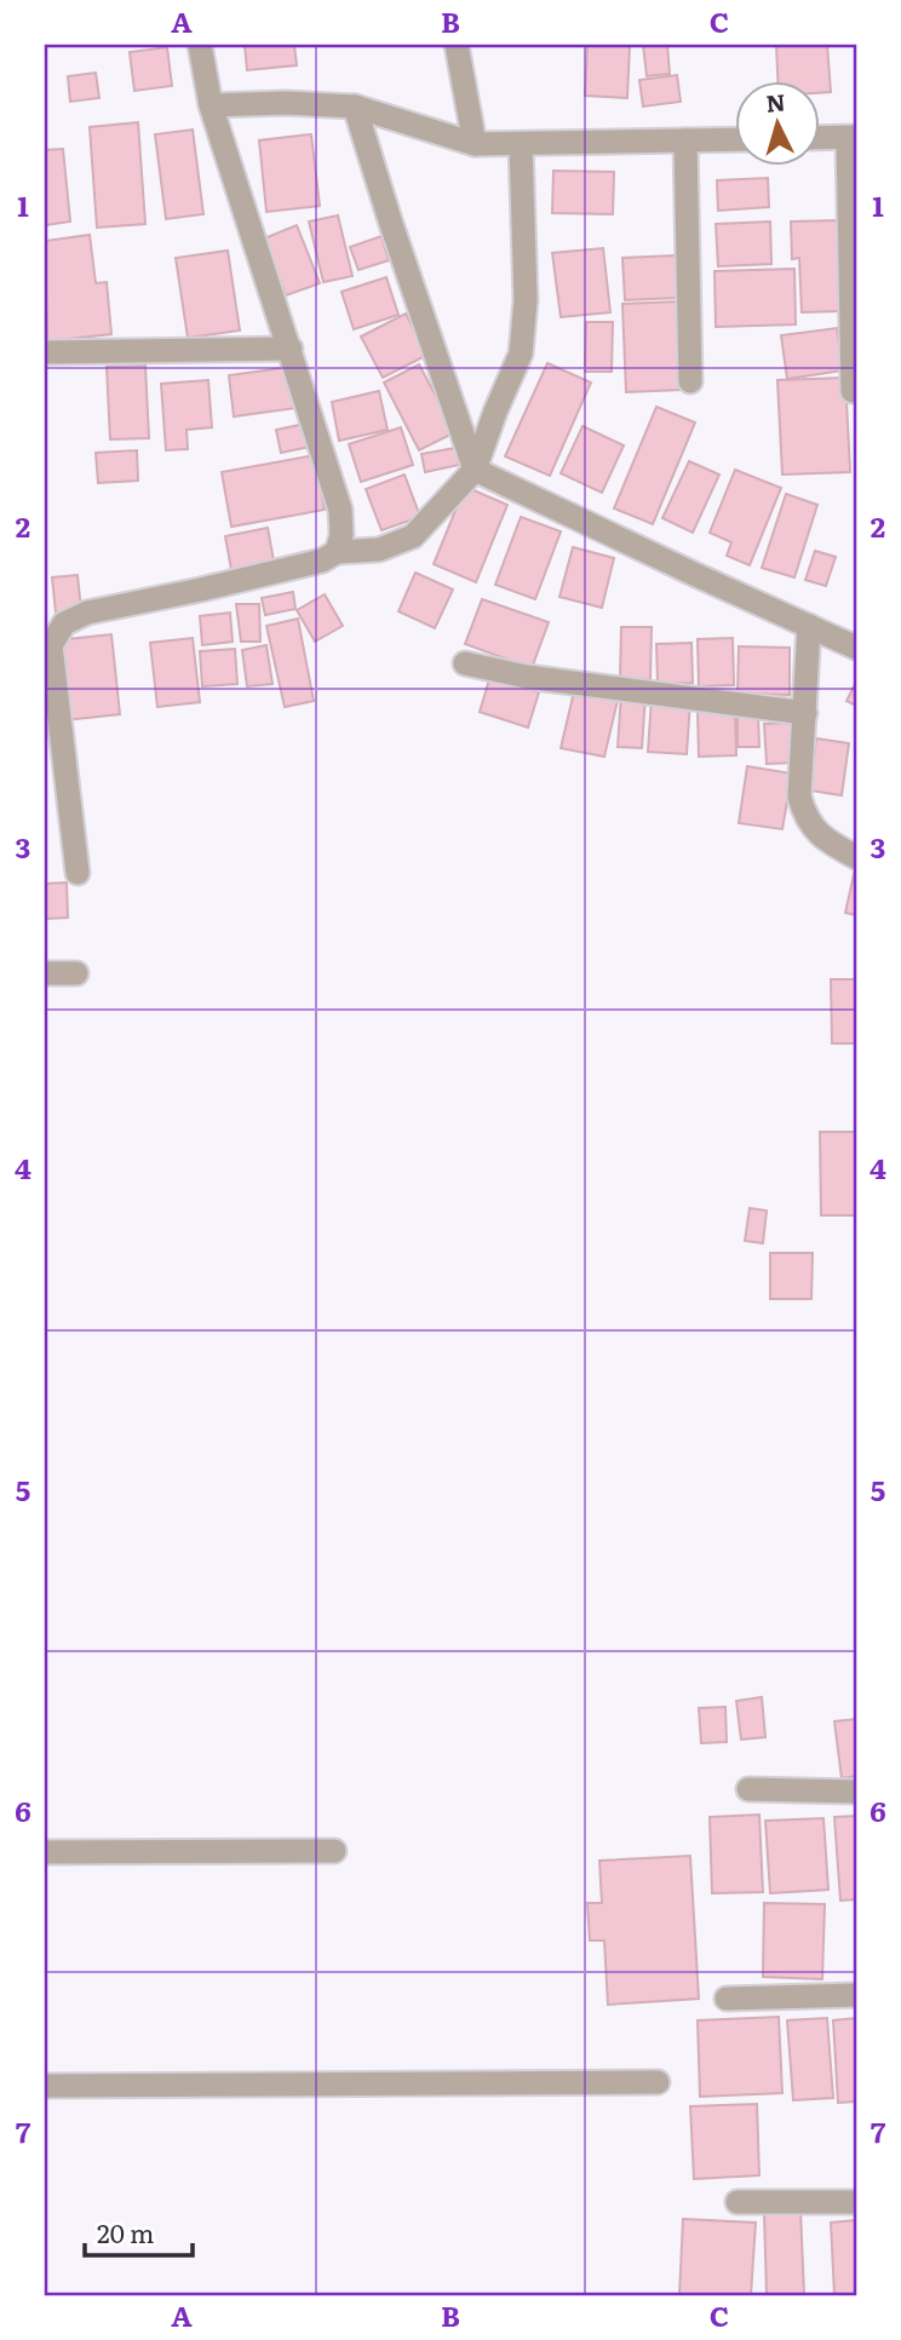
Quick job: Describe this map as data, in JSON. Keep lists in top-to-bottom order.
{
  "scale_bar": "20 m",
  "north": "top",
  "grid": {
    "columns": ["A", "B", "C"],
    "rows": [
      "1",
      "2",
      "3",
      "4",
      "5",
      "6",
      "7"
    ]
  }
}
